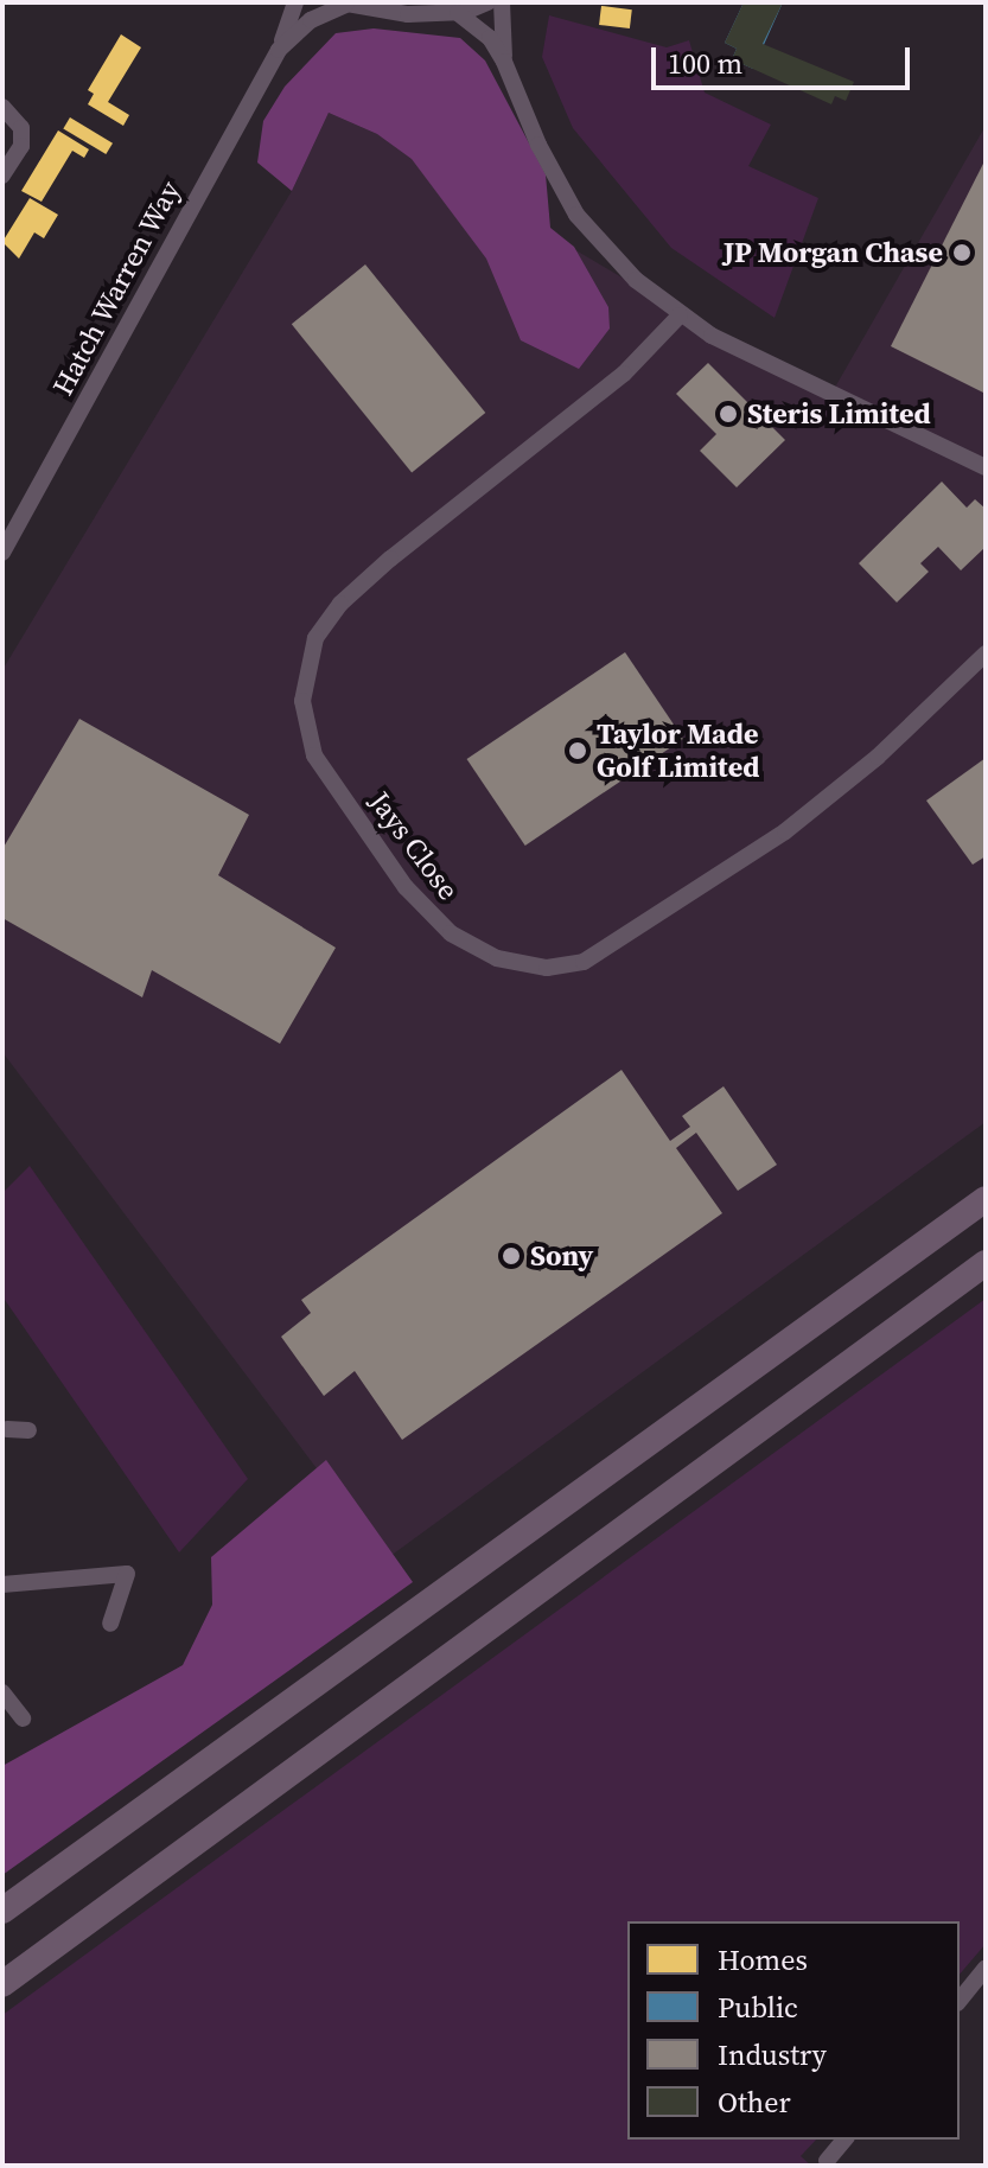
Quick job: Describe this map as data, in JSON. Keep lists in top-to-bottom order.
{
  "streets": {
    "street": ["Hatch Warren Way", "Jays Close"]
  },
  "places": [
    "JP Morgan Chase",
    "Steris Limited",
    "Taylor Made Golf Limited",
    "Sony"
  ],
  "legend": [
    "Homes",
    "Public",
    "Industry",
    "Other"
  ],
  "scale_bar": "100 m"
}
